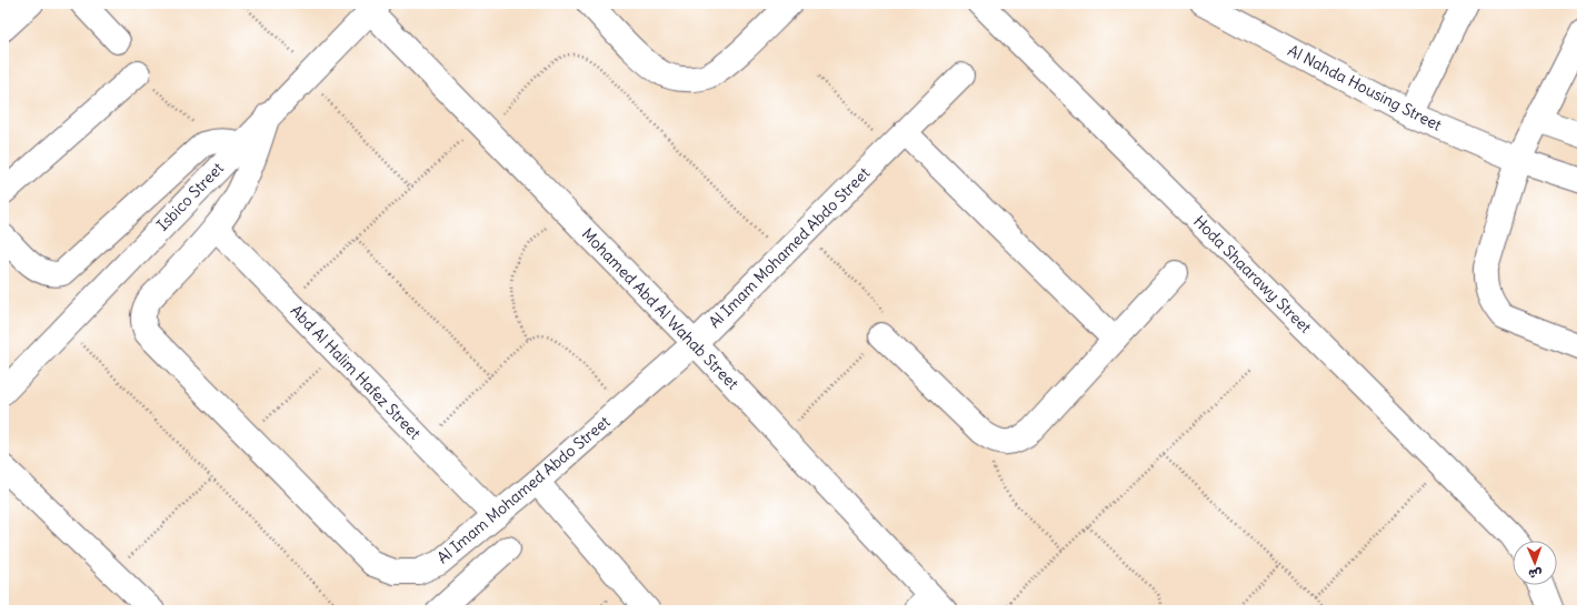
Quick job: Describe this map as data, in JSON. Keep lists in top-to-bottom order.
{
  "streets": {
    "street": [
      "Al Nahda Housing Street",
      "Isbico Street",
      "Al Imam Mohamed Abdo Street",
      "Hoda Shaarawy Street",
      "Mohamed Abd Al Wahab Street",
      "Abd Al Halim Hafez Street"
    ]
  },
  "crossings": [
    ["Isbico Street", "Al Imam Mohamed Abdo Street"],
    ["Isbico Street", "Mohamed Abd Al Wahab Street"],
    ["Al Imam Mohamed Abdo Street", "Mohamed Abd Al Wahab Street"],
    ["Al Imam Mohamed Abdo Street", "Abd Al Halim Hafez Street"]
  ],
  "north": "bottom"
}
